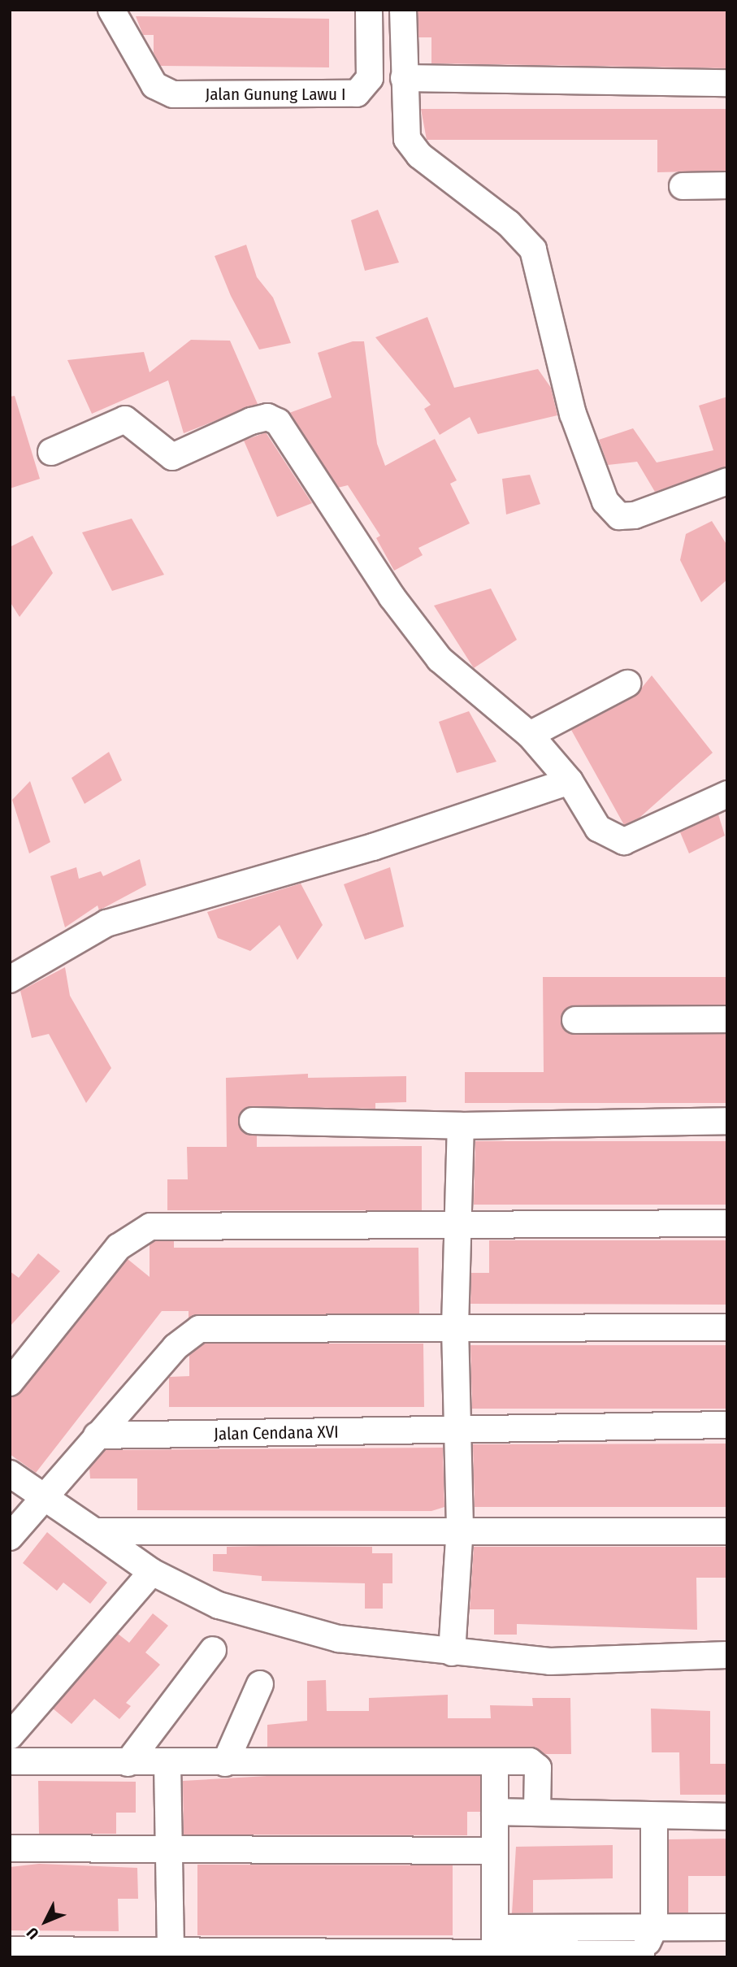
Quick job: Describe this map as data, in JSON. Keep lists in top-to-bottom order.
{
  "streets": {
    "street": ["Jalan Gunung Lawu I", "Jalan Cendana XVI"]
  },
  "north": "bottom left"
}
